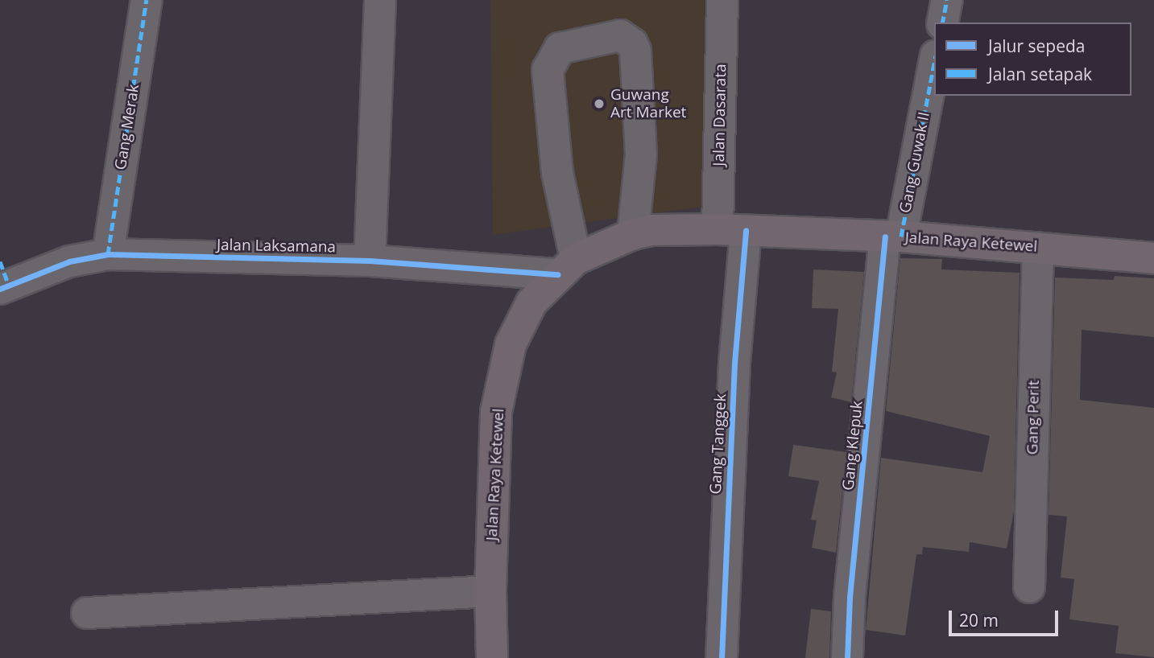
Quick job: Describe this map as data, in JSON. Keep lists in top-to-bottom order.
{
  "streets": {
    "main road": ["Jalan Raya Ketewel"],
    "street": [
      "Jalan Dasarata",
      "Gang Merak",
      "Gang Guwak II",
      "Jalan Laksamana",
      "Gang Perit",
      "Gang Tanggek",
      "Gang Klepuk"
    ]
  },
  "crossings": [
    ["Jalan Dasarata", "Jalan Raya Ketewel"],
    ["Jalan Dasarata", "Gang Tanggek"],
    ["Gang Merak", "Jalan Laksamana"],
    ["Gang Guwak II", "Jalan Raya Ketewel"],
    ["Gang Guwak II", "Gang Klepuk"],
    ["Jalan Raya Ketewel", "Jalan Laksamana"],
    ["Jalan Raya Ketewel", "Gang Perit"],
    ["Jalan Raya Ketewel", "Gang Tanggek"],
    ["Jalan Raya Ketewel", "Gang Klepuk"]
  ],
  "places": ["Guwang Art Market"],
  "legend": ["Jalur sepeda", "Jalan setapak"],
  "scale_bar": "20 m"
}
